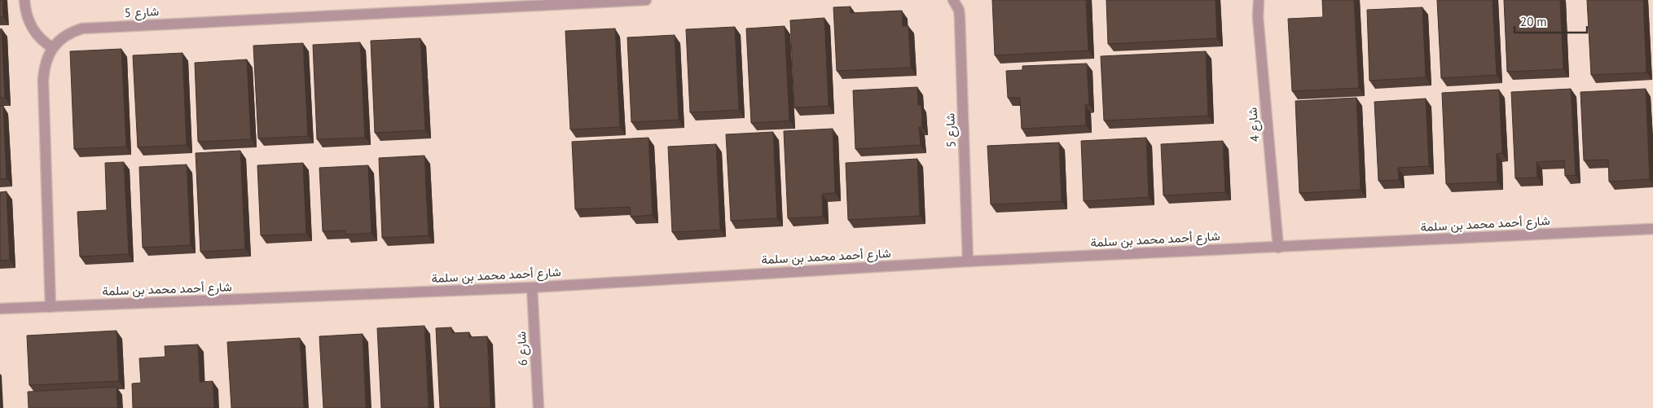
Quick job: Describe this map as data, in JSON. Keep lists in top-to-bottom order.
{
  "streets": {
    "street": [
      "شارع 5",
      "شارع 4",
      "شارع أحمد محمد بن سلمة",
      "شارع 6"
    ]
  },
  "crossings": [
    ["شارع 5", "شارع أحمد محمد بن سلمة"],
    ["شارع 4", "شارع أحمد محمد بن سلمة"],
    ["شارع أحمد محمد بن سلمة", "شارع 6"]
  ],
  "scale_bar": "20 m"
}
